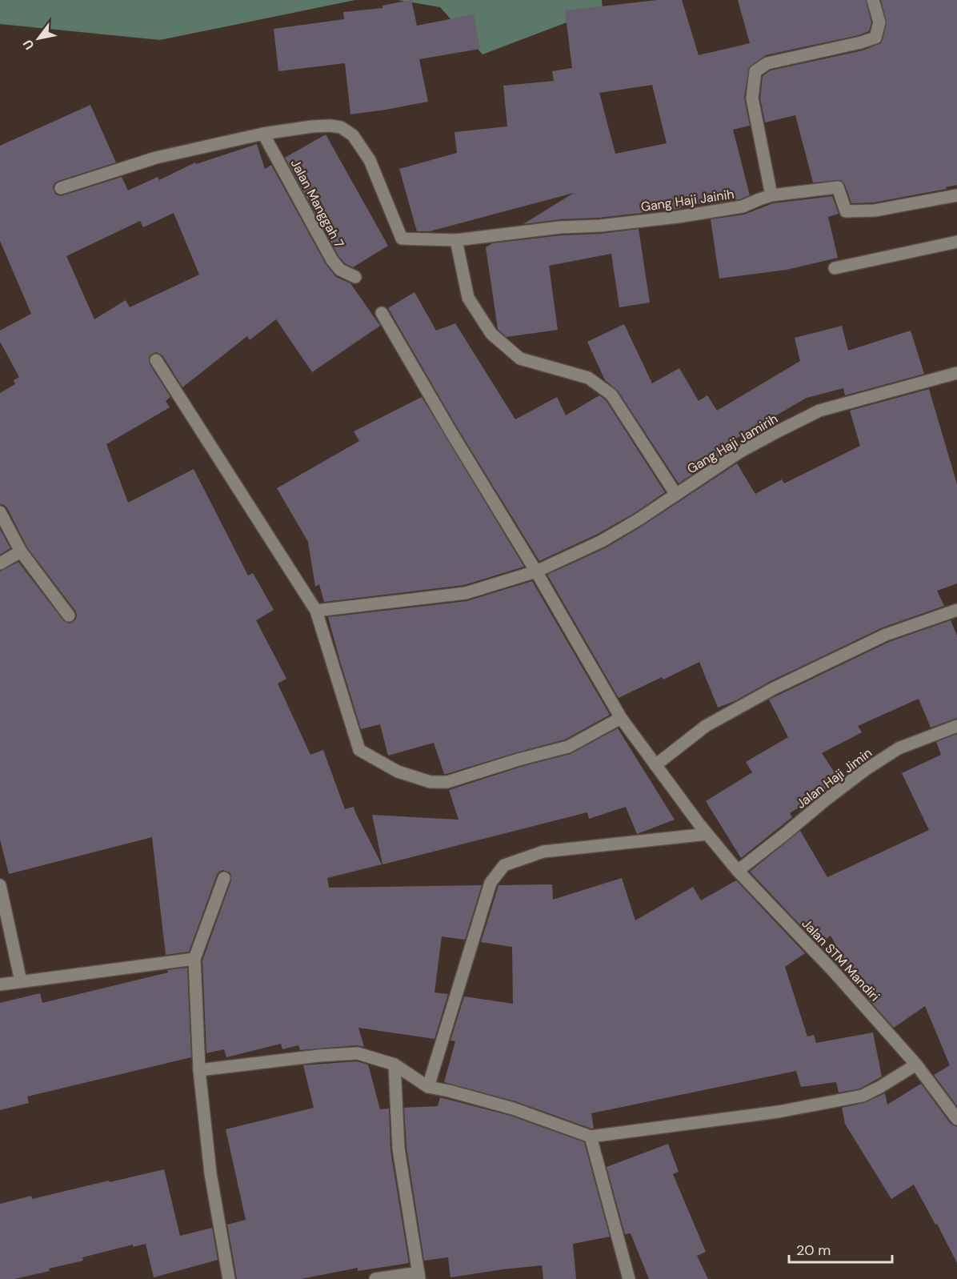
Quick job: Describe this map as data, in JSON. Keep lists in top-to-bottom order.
{
  "streets": {
    "street": [
      "Gang Haji Jainih",
      "Jalan Manggah 7",
      "Gang Haji Jamirih",
      "Jalan Haji Jimin",
      "Jalan STM Mandiri"
    ]
  },
  "crossings": [
    ["Gang Haji Jainih", "Jalan Manggah 7"],
    ["Gang Haji Jamirih", "Jalan STM Mandiri"],
    ["Jalan Haji Jimin", "Jalan STM Mandiri"]
  ],
  "scale_bar": "20 m",
  "north": "bottom left"
}
